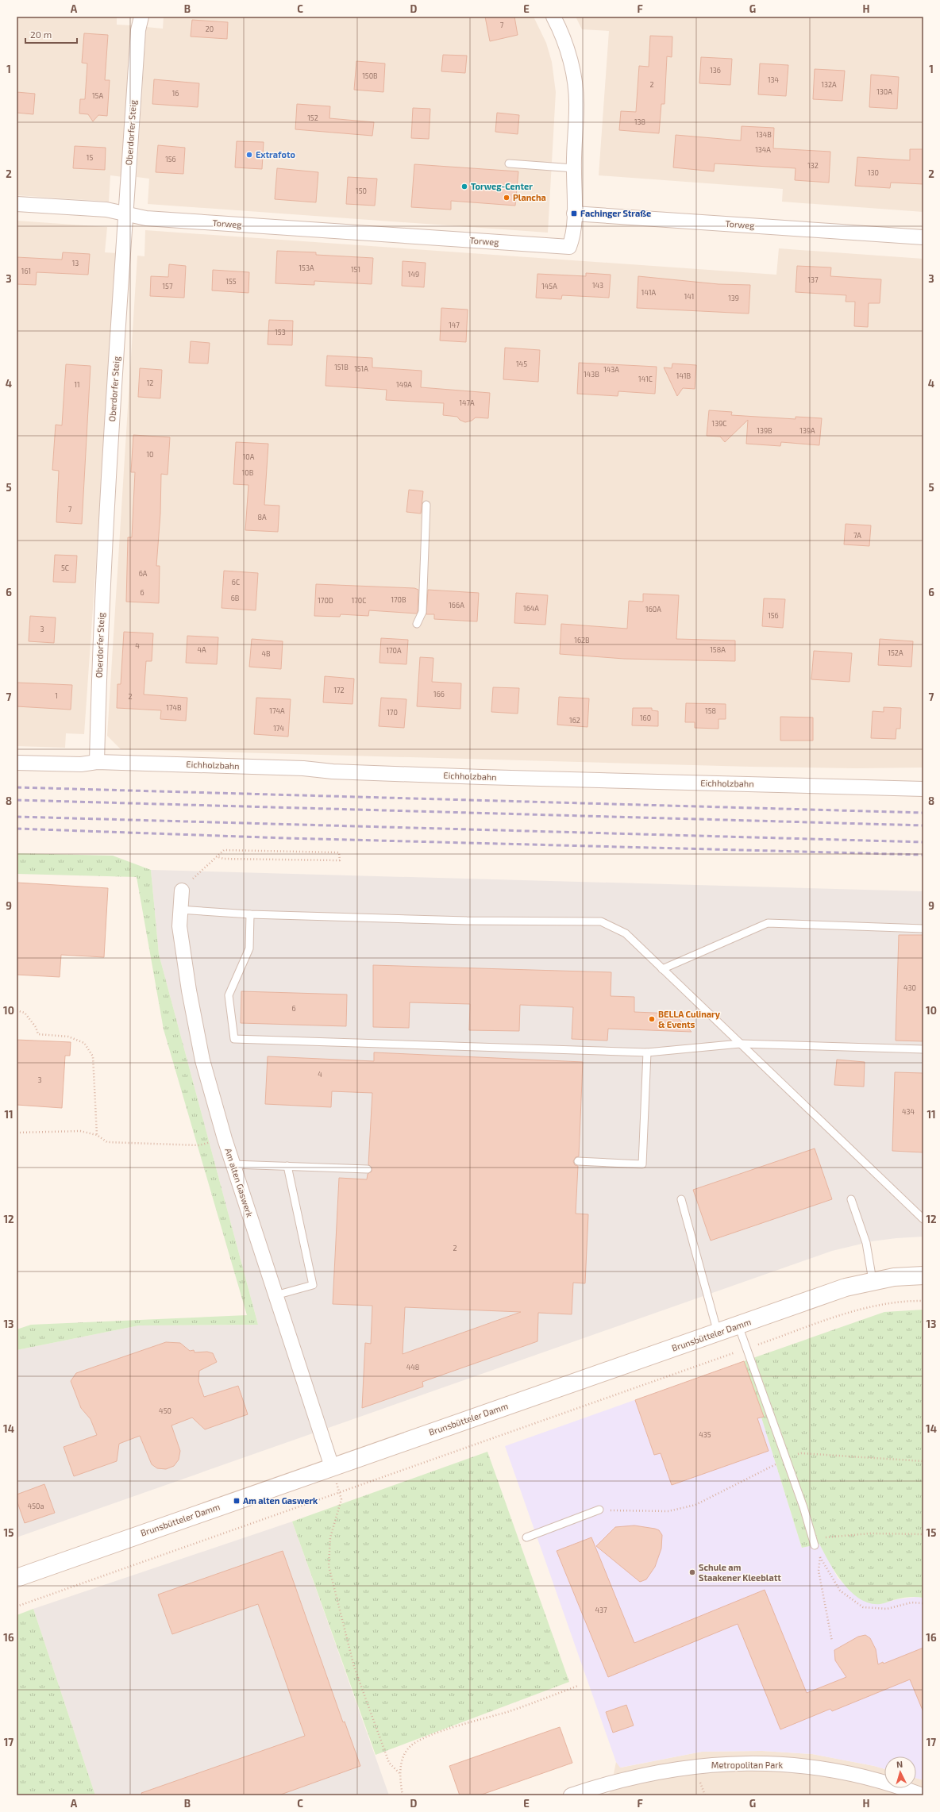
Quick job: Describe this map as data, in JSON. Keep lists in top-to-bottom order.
{
  "streets": {
    "main road": ["Brunsbütteler Damm"],
    "street": [
      "Oberdorfer Steig",
      "Torweg",
      "Eichholzbahn",
      "Am alten Gaswerk",
      "Metropolitan Park"
    ]
  },
  "crossings": [
    ["Oberdorfer Steig", "Torweg"],
    ["Oberdorfer Steig", "Eichholzbahn"],
    ["Am alten Gaswerk", "Brunsbütteler Damm"]
  ],
  "places": {
    "other": [
      "Extrafoto",
      "Torweg-Center",
      "Plancha",
      "BELLA Culinary & Events",
      "Schule am Staakener Kleeblatt"
    ],
    "transit": ["Fachinger Straße", "Am alten Gaswerk"]
  },
  "house_numbers": [
    "7",
    "20",
    "136",
    "150B",
    "134",
    "2",
    "132A",
    "130A",
    "16",
    "15A",
    "152",
    "138",
    "134B",
    "134A",
    "15",
    "156",
    "132",
    "130",
    "150",
    "13",
    "153A",
    "151",
    "161",
    "149",
    "137",
    "155",
    "143",
    "157",
    "145A",
    "141A",
    "141",
    "139",
    "147",
    "153",
    "145",
    "151B",
    "151A",
    "143A",
    "143B",
    "141B",
    "141C",
    "12",
    "11",
    "149A",
    "147A",
    "139C",
    "139B",
    "139A",
    "10",
    "10A",
    "10B",
    "7",
    "8A",
    "7A",
    "5C",
    "6A",
    "6C",
    "6",
    "6B",
    "170B",
    "170D",
    "170C",
    "166A",
    "164A",
    "160A",
    "156",
    "3",
    "162B",
    "4",
    "4A",
    "158A",
    "170A",
    "152A",
    "4B",
    "172",
    "166",
    "1",
    "2",
    "174B",
    "174A",
    "158",
    "170",
    "160",
    "162",
    "174",
    "430",
    "6",
    "4",
    "3",
    "434",
    "2",
    "448",
    "450",
    "435",
    "450a",
    "437"
  ],
  "scale_bar": "20 m",
  "north": "top",
  "grid": {
    "columns": [
      "A",
      "B",
      "C",
      "D",
      "E",
      "F",
      "G",
      "H"
    ],
    "rows": [
      "1",
      "2",
      "3",
      "4",
      "5",
      "6",
      "7",
      "8",
      "9",
      "10",
      "11",
      "12",
      "13",
      "14",
      "15",
      "16",
      "17"
    ]
  }
}
